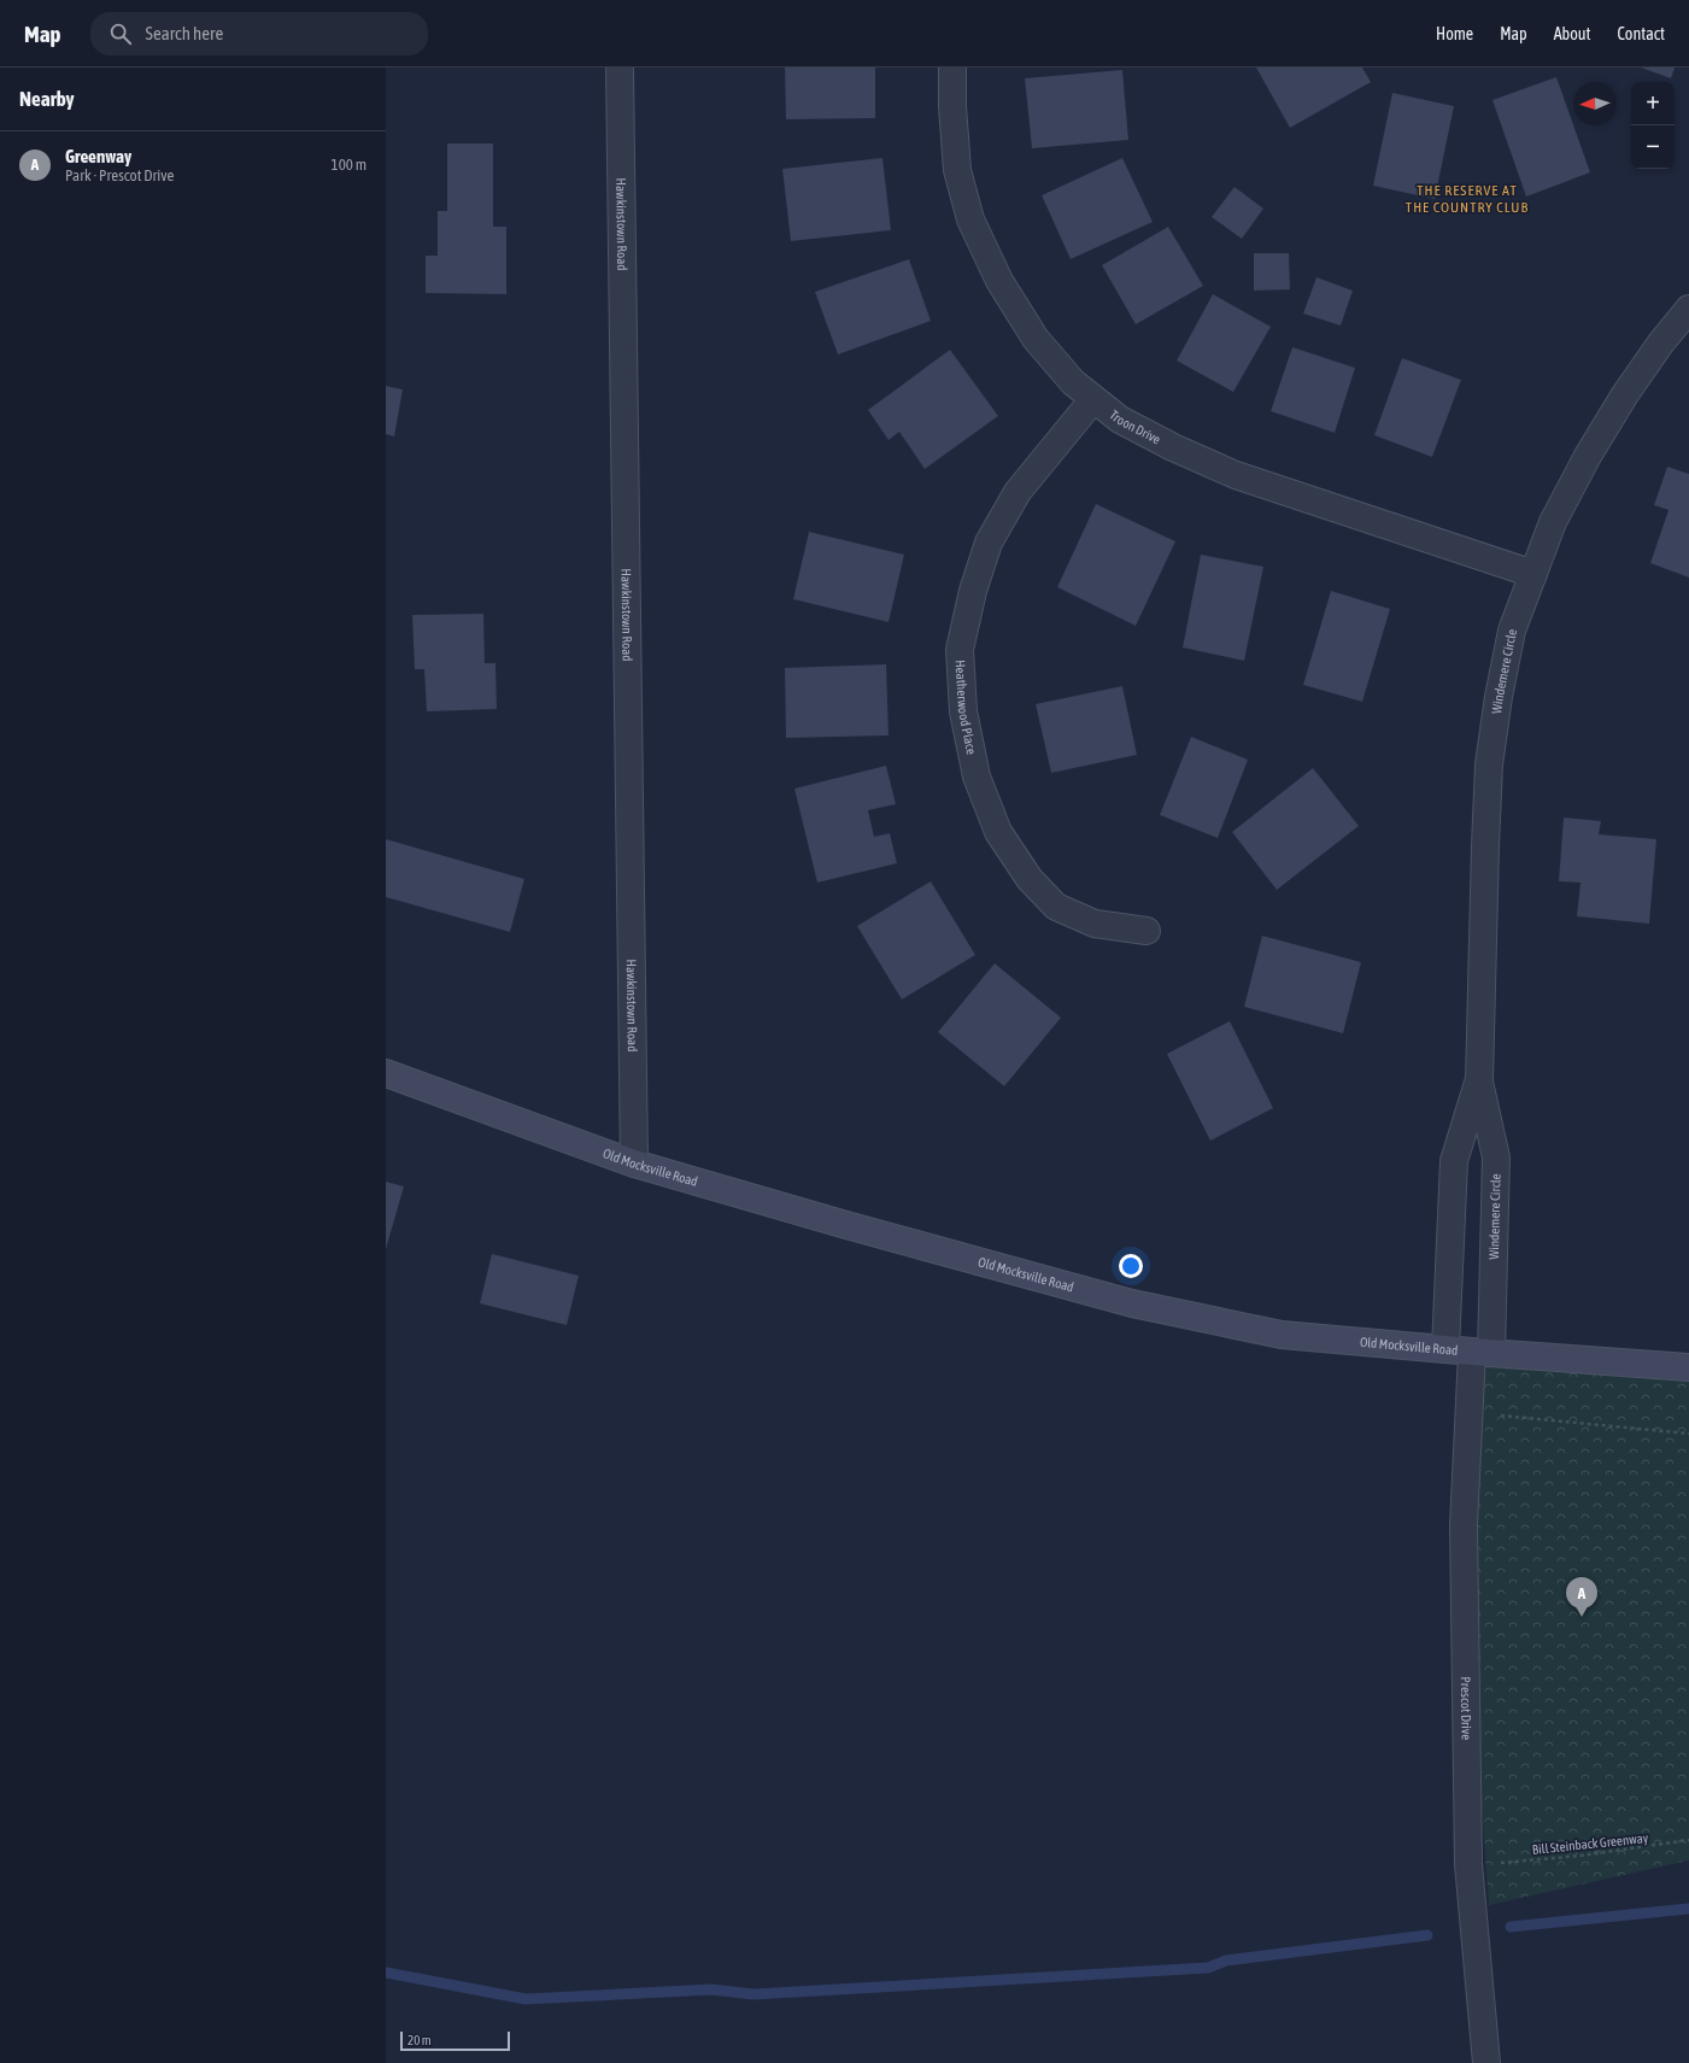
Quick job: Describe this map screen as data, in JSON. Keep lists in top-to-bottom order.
{
  "streets": {
    "street": [
      "Hawkinstown Road",
      "Troon Drive",
      "Windemere Circle",
      "Heatherwood Place",
      "Old Mocksville Road",
      "Prescot Drive"
    ],
    "path": ["Bill Steinback Greenway"]
  },
  "crossings": [
    ["Hawkinstown Road", "Old Mocksville Road"],
    ["Troon Drive", "Windemere Circle"],
    ["Troon Drive", "Heatherwood Place"],
    ["Windemere Circle", "Old Mocksville Road"],
    ["Windemere Circle", "Prescot Drive"],
    ["Old Mocksville Road", "Prescot Drive"]
  ],
  "districts": ["THE RESERVE AT THE COUNTRY CLUB"],
  "scale_bar": "20 m",
  "north": "left",
  "page": {
    "header": "Map",
    "search": "Search here",
    "nav": [
      "Home",
      "Map",
      "About",
      "Contact"
    ],
    "heading": "Nearby",
    "map_buttons": ["+", "−"],
    "list": [
      {
        "mark": "A",
        "name": "Greenway",
        "note": "Park · Prescot Drive",
        "value": "100 m"
      }
    ],
    "pins": "A",
    "scale": "20 m"
  }
}
